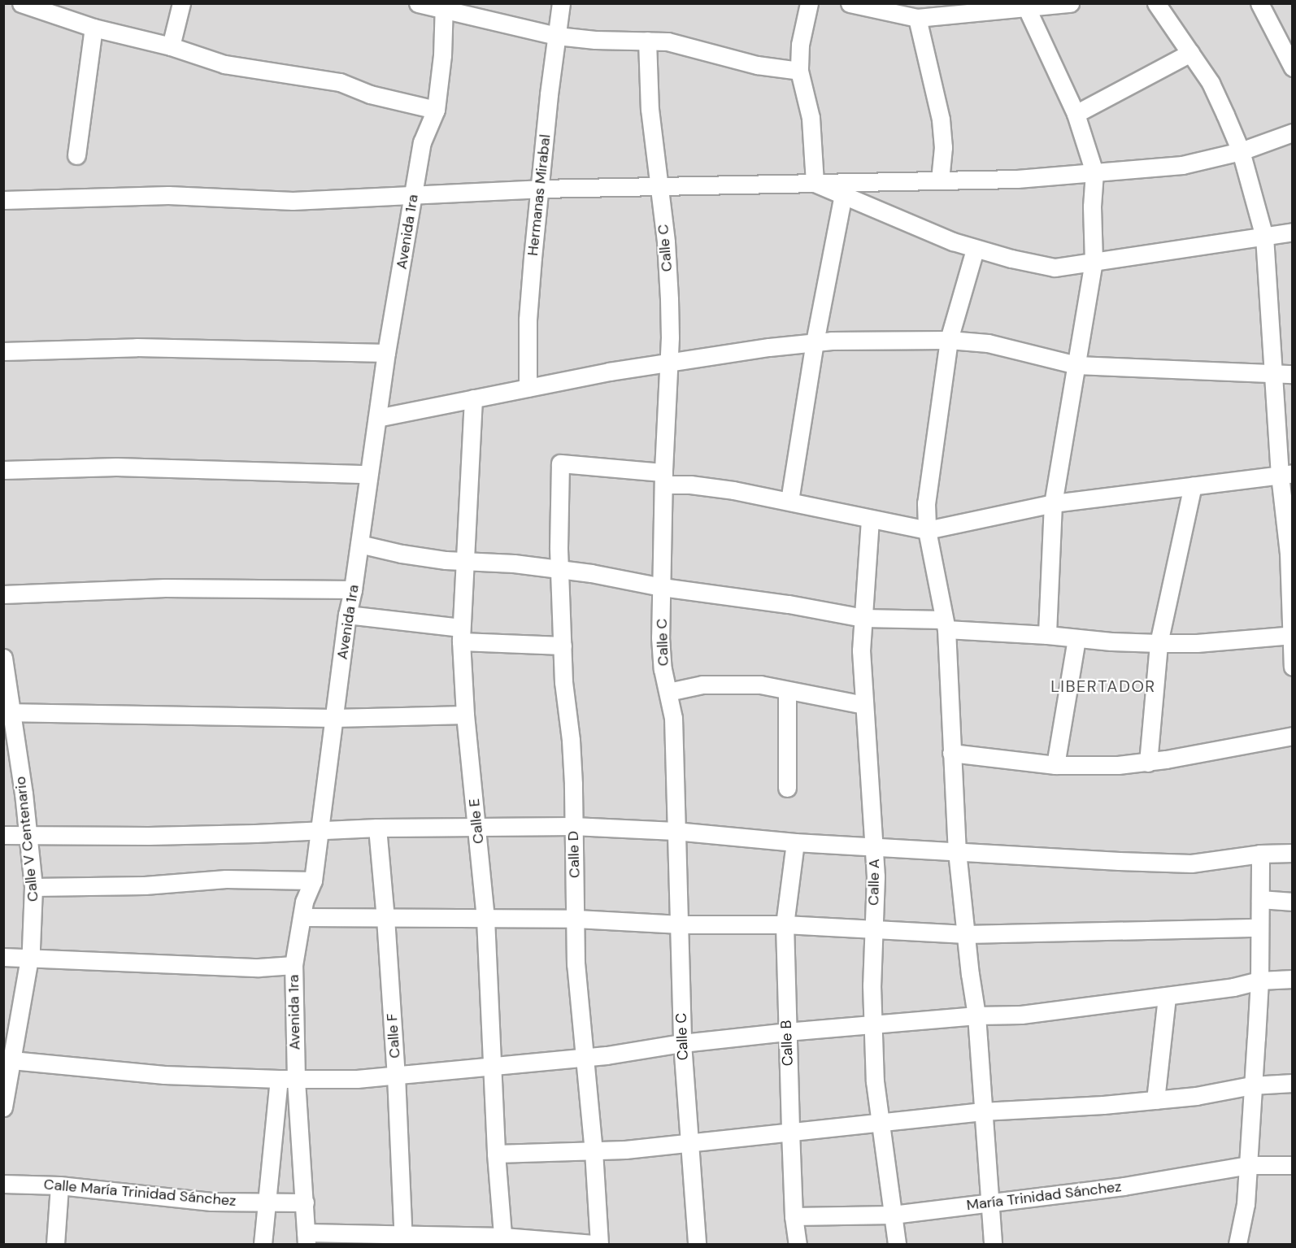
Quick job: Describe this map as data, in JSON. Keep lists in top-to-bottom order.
{
  "streets": {
    "street": [
      "Hermanas Mirabal",
      "Avenida 1ra",
      "Calle C",
      "Calle E",
      "Calle V Centenario",
      "Calle D",
      "Calle A",
      "Calle F",
      "Calle B",
      "Calle María Trinidad Sánchez",
      "María Trinidad Sánchez"
    ]
  },
  "crossings": [
    ["Avenida 1ra", "Calle María Trinidad Sánchez"],
    ["Calle C", "Calle D"],
    ["Calle A", "María Trinidad Sánchez"],
    ["Calle B", "María Trinidad Sánchez"]
  ],
  "districts": ["LIBERTADOR"]
}
